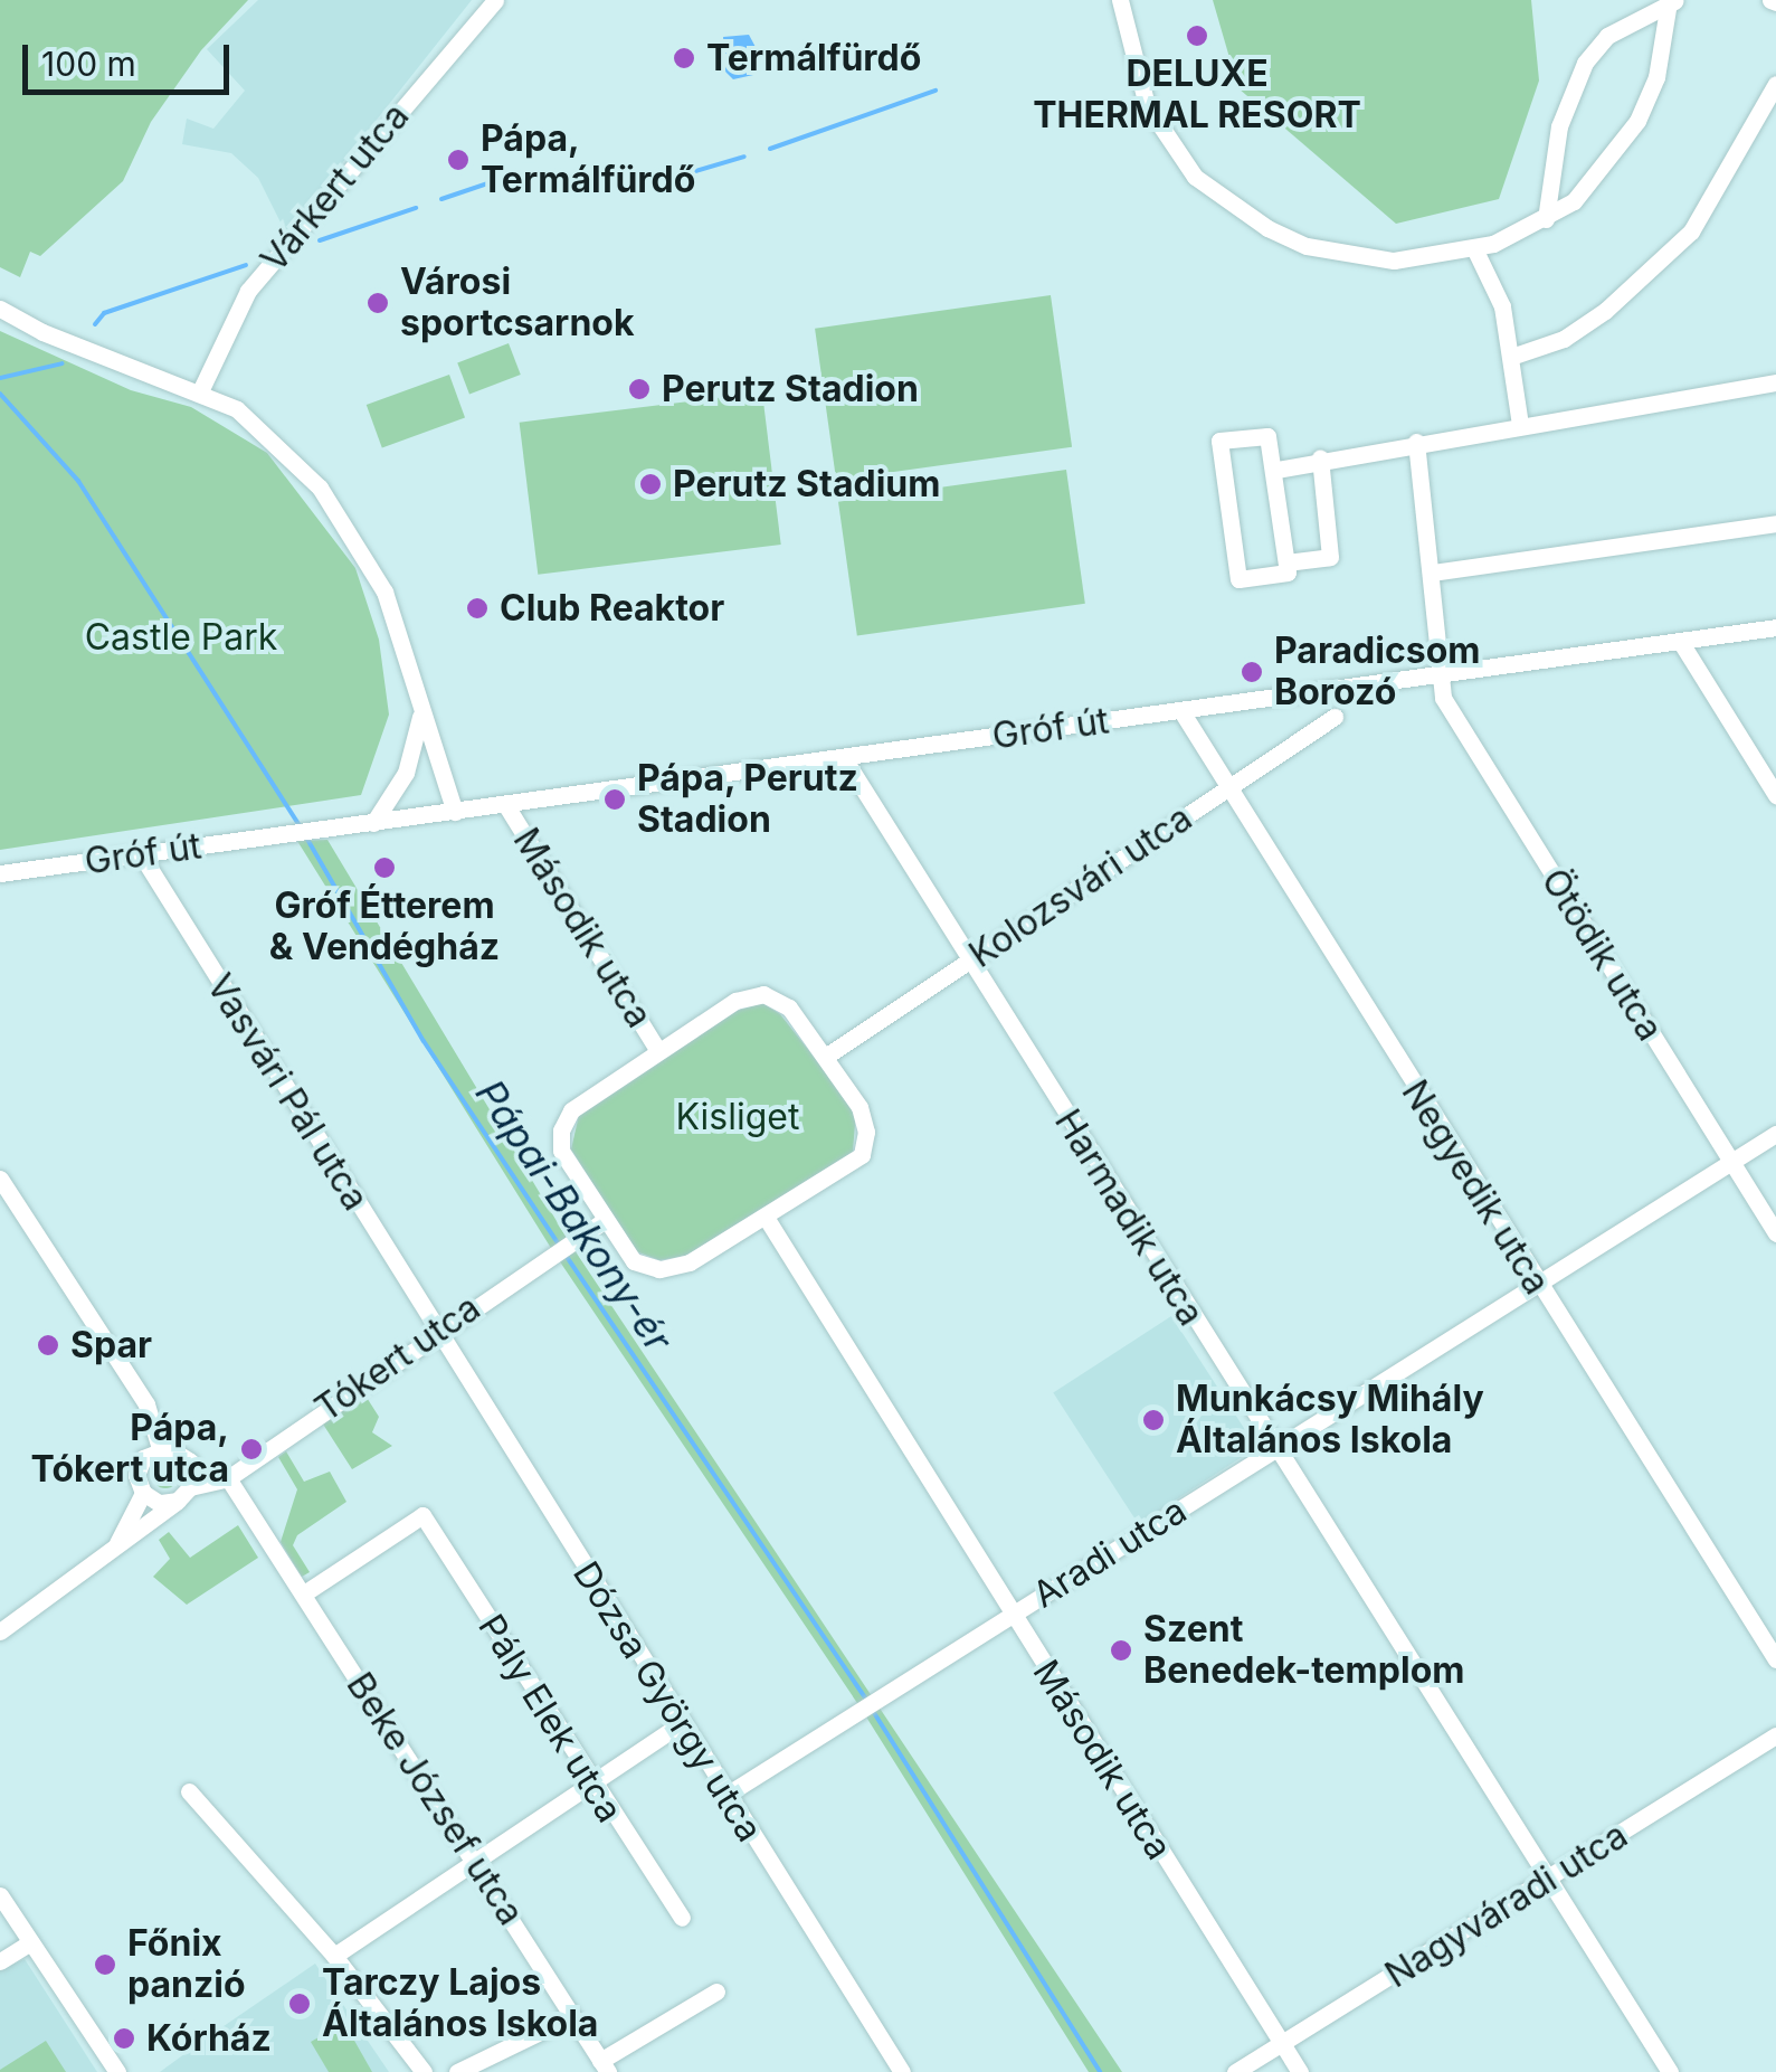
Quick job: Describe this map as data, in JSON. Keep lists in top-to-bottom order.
{
  "streets": {
    "street": [
      "Várkert utca",
      "Gróf út",
      "Kolozsvári utca",
      "Második utca",
      "Ötödik utca",
      "Vasvári Pál utca",
      "Negyedik utca",
      "Harmadik utca",
      "Tókert utca",
      "Aradi utca",
      "Dózsa György utca",
      "Pály Elek utca",
      "Beke József utca",
      "Nagyváradi utca"
    ]
  },
  "crossings": [
    ["Gróf út", "Második utca"],
    ["Gróf út", "Ötödik utca"],
    ["Gróf út", "Vasvári Pál utca"],
    ["Gróf út", "Negyedik utca"],
    ["Gróf út", "Harmadik utca"],
    ["Kolozsvári utca", "Második utca"],
    ["Kolozsvári utca", "Negyedik utca"],
    ["Kolozsvári utca", "Harmadik utca"],
    ["Kolozsvári utca", "Tókert utca"],
    ["Második utca", "Tókert utca"],
    ["Második utca", "Aradi utca"],
    ["Második utca", "Nagyváradi utca"],
    ["Ötödik utca", "Aradi utca"],
    ["Vasvári Pál utca", "Tókert utca"],
    ["Vasvári Pál utca", "Dózsa György utca"],
    ["Negyedik utca", "Aradi utca"],
    ["Harmadik utca", "Aradi utca"],
    ["Harmadik utca", "Nagyváradi utca"],
    ["Tókert utca", "Dózsa György utca"],
    ["Tókert utca", "Beke József utca"],
    ["Aradi utca", "Dózsa György utca"],
    ["Pály Elek utca", "Beke József utca"]
  ],
  "water": ["Pápai-Bakony-ér"],
  "parks": ["Castle Park", "Kisliget"],
  "places": [
    "DELUXE THERMAL RESORT",
    "Termálfürdő",
    "Pápa, Termálfürdő",
    "Városi sportcsarnok",
    "Perutz Stadion",
    "Perutz Stadium",
    "Club Reaktor",
    "Paradicsom Borozó",
    "Pápa, Perutz Stadion",
    "Gróf Étterem & Vendégház",
    "Spar",
    "Munkácsy Mihály Általános Iskola",
    "Pápa, Tókert utca",
    "Szent Benedek-templom",
    "Főnix panzió",
    "Tarczy Lajos Általános Iskola",
    "Kórház"
  ],
  "scale_bar": "100 m"
}
